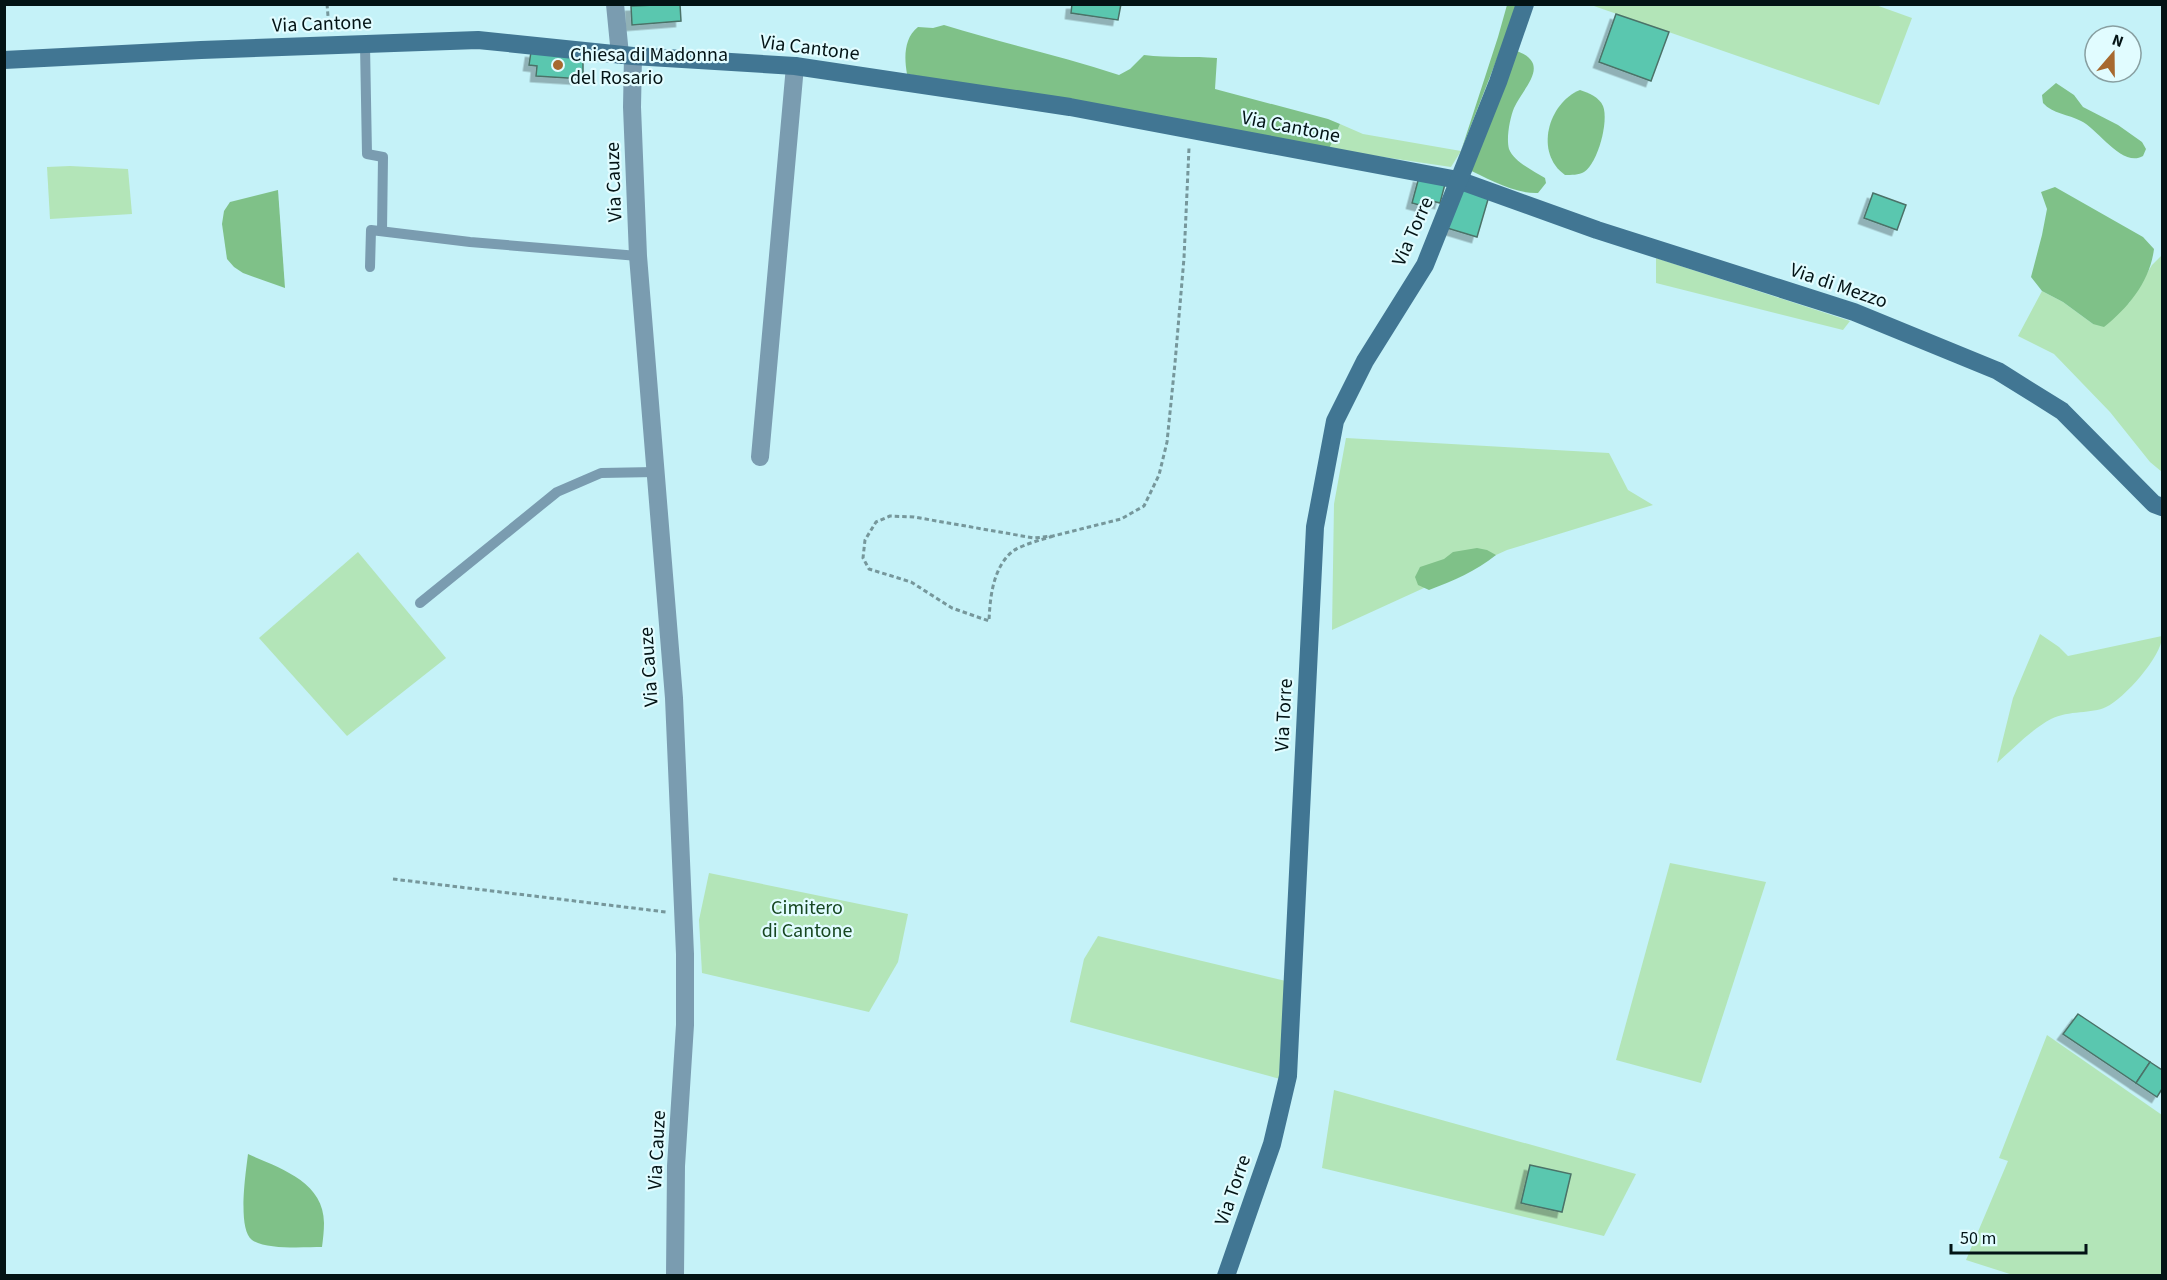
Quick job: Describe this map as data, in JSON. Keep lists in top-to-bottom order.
{
  "streets": {
    "main road": ["Via Cantone", "Via Torre", "Via di Mezzo"],
    "street": ["Via Cauze"]
  },
  "crossings": [
    ["Via Cantone", "Via Cauze"],
    ["Via Cantone", "Via Torre"],
    ["Via Cantone", "Via di Mezzo"],
    ["Via Torre", "Via di Mezzo"]
  ],
  "parks": ["Cimitero di Cantone"],
  "places": ["Chiesa di Madonna del Rosario"],
  "scale_bar": "50 m",
  "north": "top"
}
